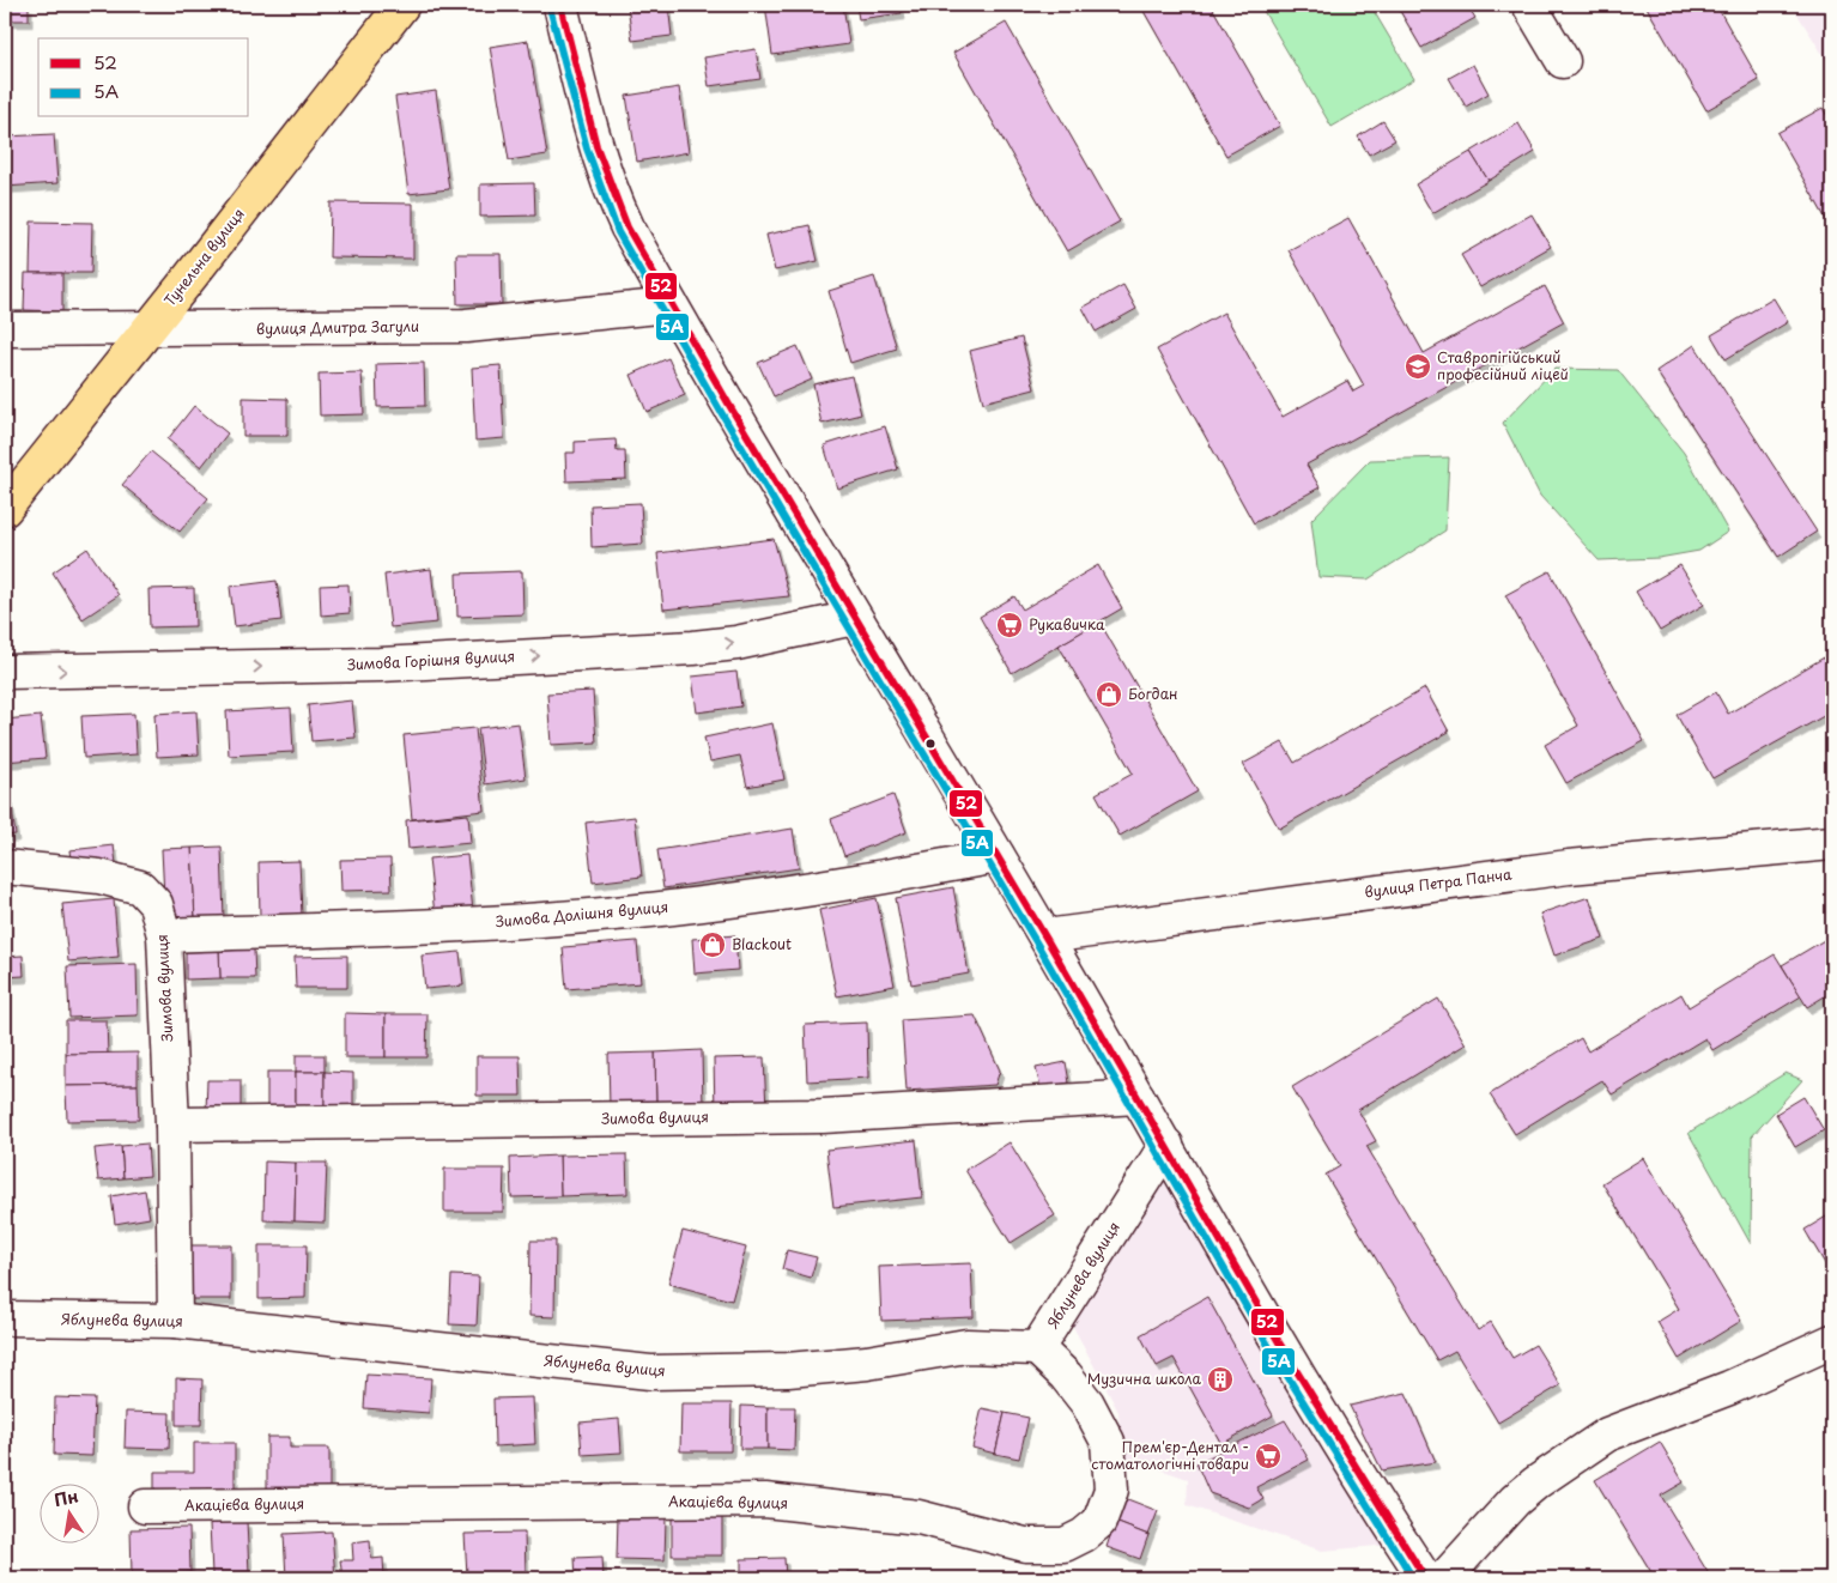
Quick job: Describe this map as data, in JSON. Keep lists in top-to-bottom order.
{
  "streets": {
    "main road": ["Тунельна вулиця"],
    "street": [
      "вулиця Дмитра Загули",
      "Зимова Горішня вулиця",
      "вулиця Петра Панча",
      "Зимова Долішня вулиця",
      "Зимова вулиця",
      "Яблунева вулиця",
      "Акацієва вулиця"
    ]
  },
  "crossings": [
    ["Тунельна вулиця", "вулиця Дмитра Загули"],
    ["Зимова Долішня вулиця", "Зимова вулиця"],
    ["Зимова вулиця", "Яблунева вулиця"],
    ["Яблунева вулиця", "Акацієва вулиця"]
  ],
  "one_way": ["Зимова Горішня вулиця"],
  "places": {
    "school or university": ["Ставропігійський професійний ліцей"],
    "supermarket": ["Рукавичка", "Прем'єр-Дентал - стоматологічні товари"],
    "shop": ["Богдан", "Blackout"],
    "building": ["Музична школа"]
  },
  "lines": ["transit line 52", "transit line 5А"],
  "legend": ["52", "5А"],
  "north": "top"
}
